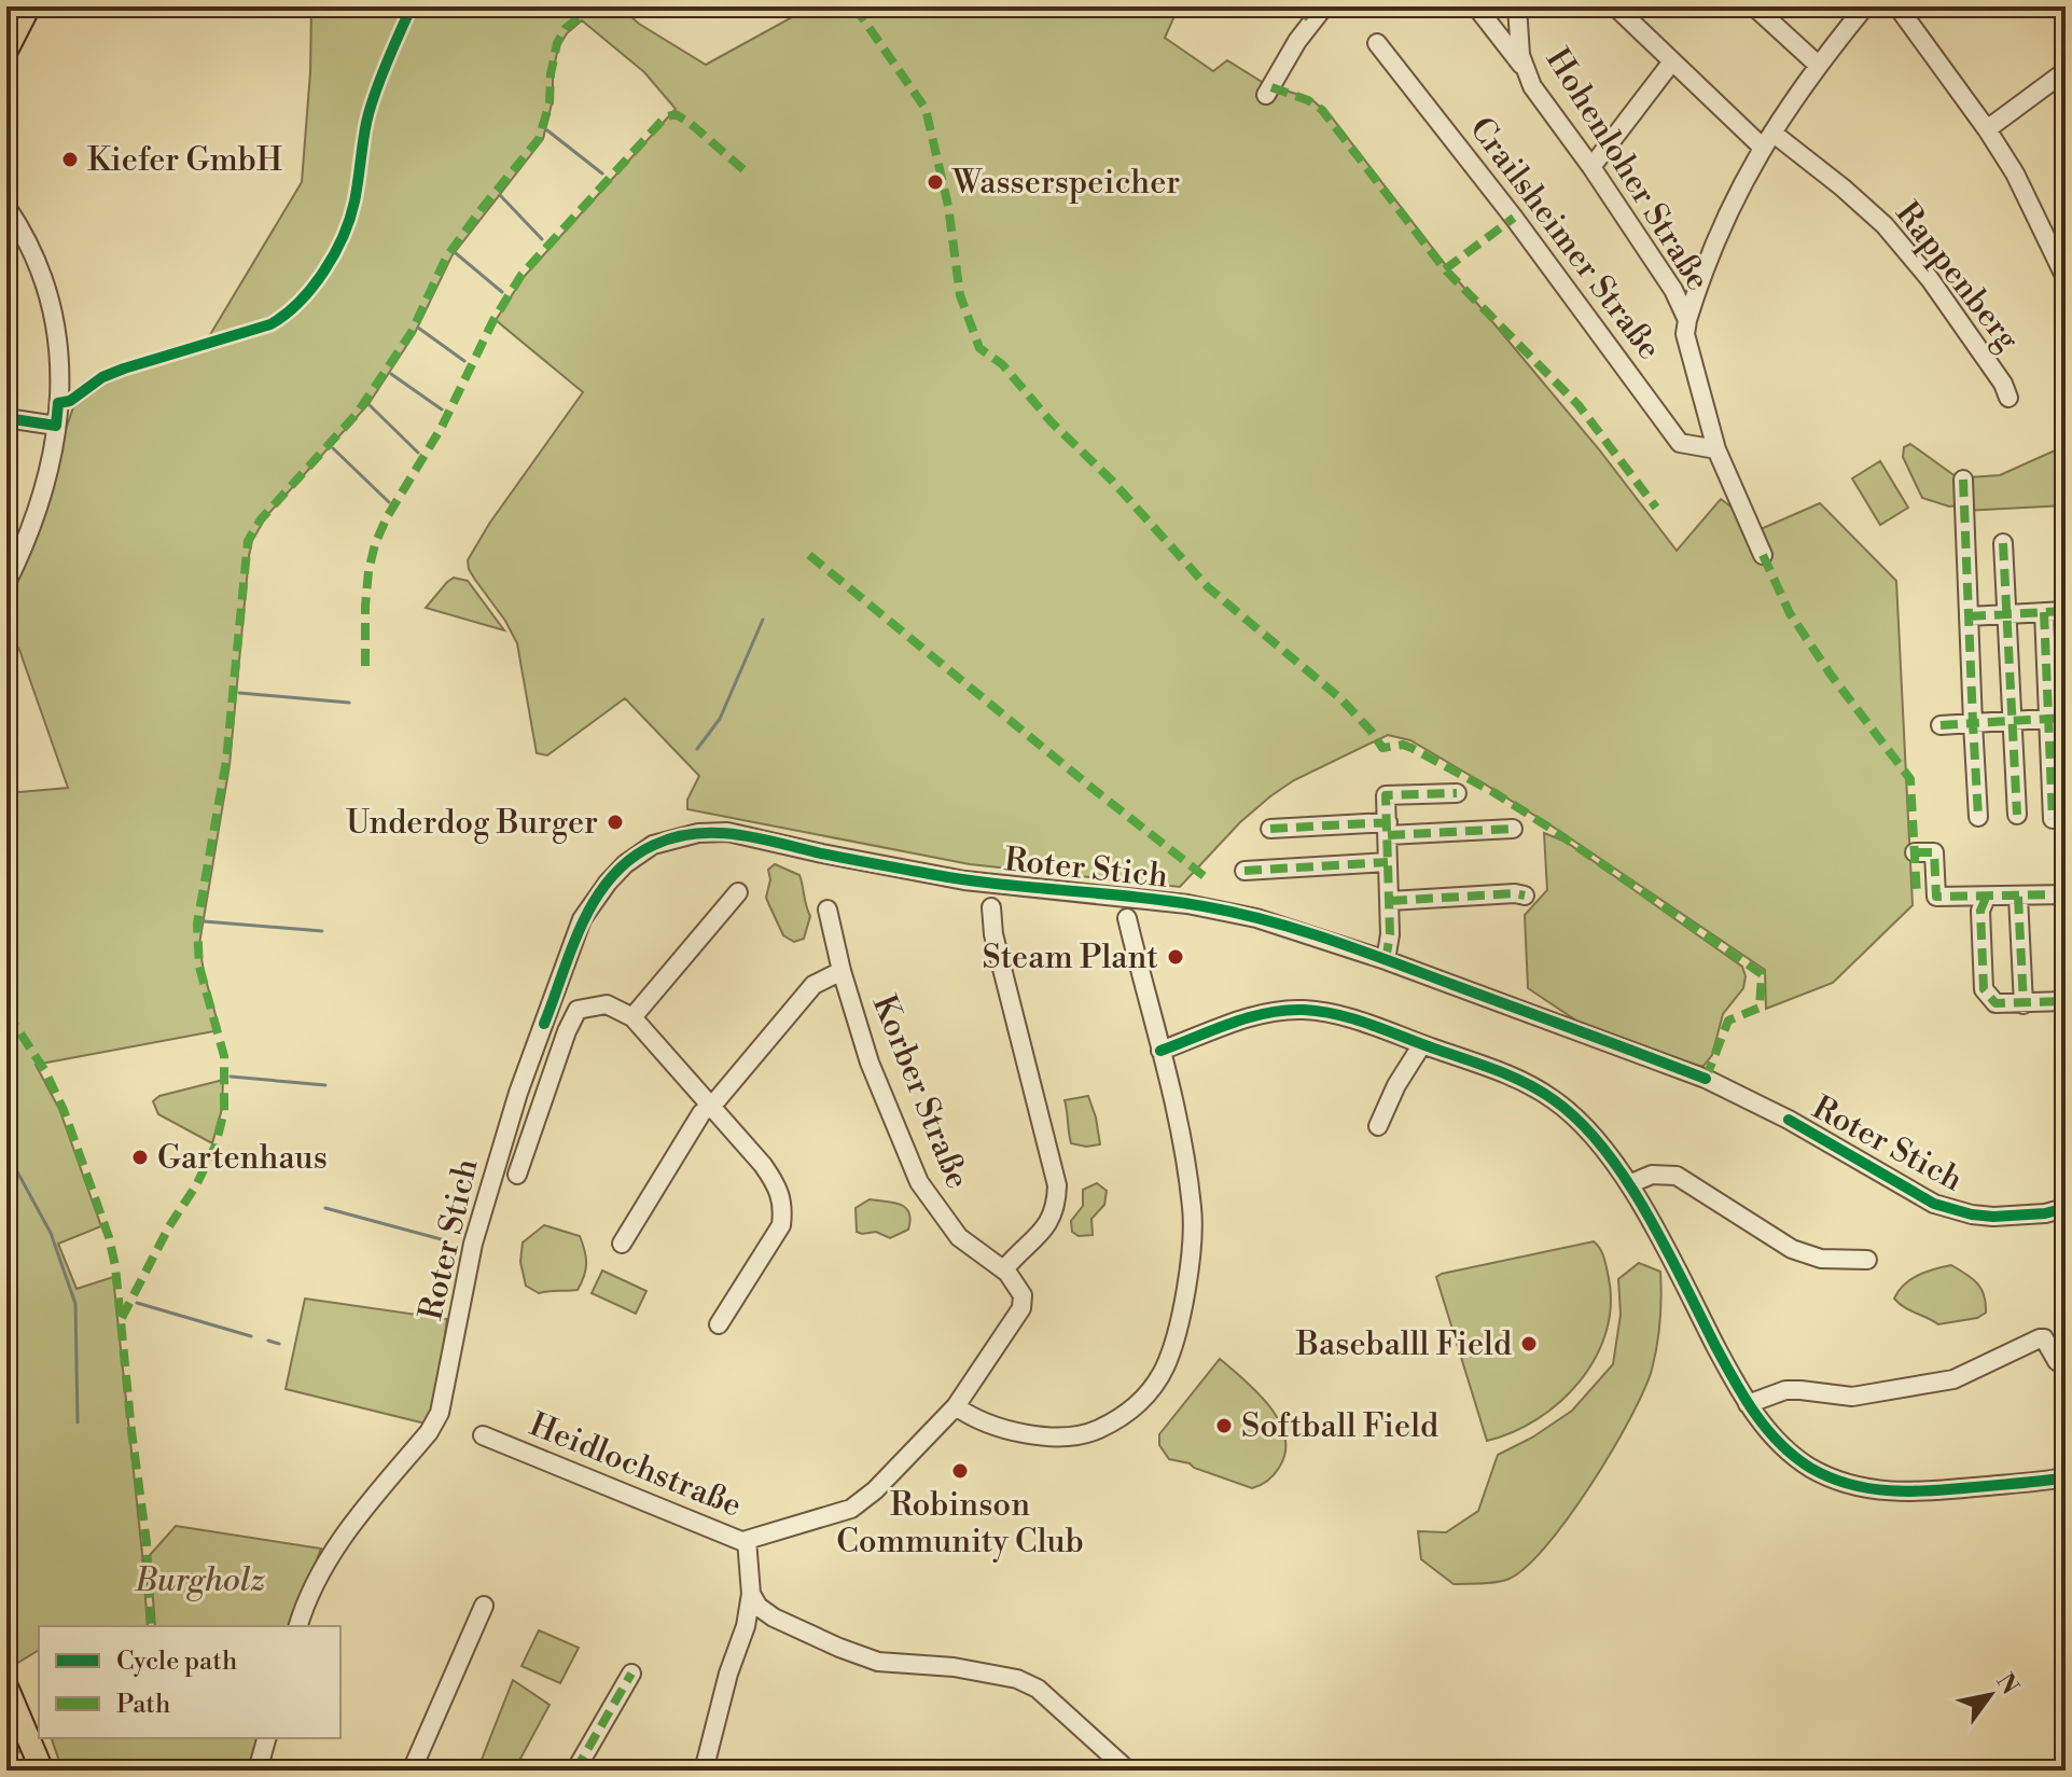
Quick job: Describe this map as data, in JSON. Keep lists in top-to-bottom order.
{
  "streets": {
    "street": [
      "Hohenloher Straße",
      "Crailsheimer Straße",
      "Rappenberg",
      "Roter Stich",
      "Korber Straße",
      "Heidlochstraße"
    ]
  },
  "crossings": [
    ["Hohenloher Straße", "Crailsheimer Straße"],
    ["Korber Straße", "Heidlochstraße"]
  ],
  "parks": ["Burgholz"],
  "places": [
    "Kiefer GmbH",
    "Wasserspeicher",
    "Underdog Burger",
    "Steam Plant",
    "Gartenhaus",
    "Baseballl Field",
    "Softball Field",
    "Robinson Community Club"
  ],
  "legend": ["Cycle path", "Path"],
  "north": "top right"
}
